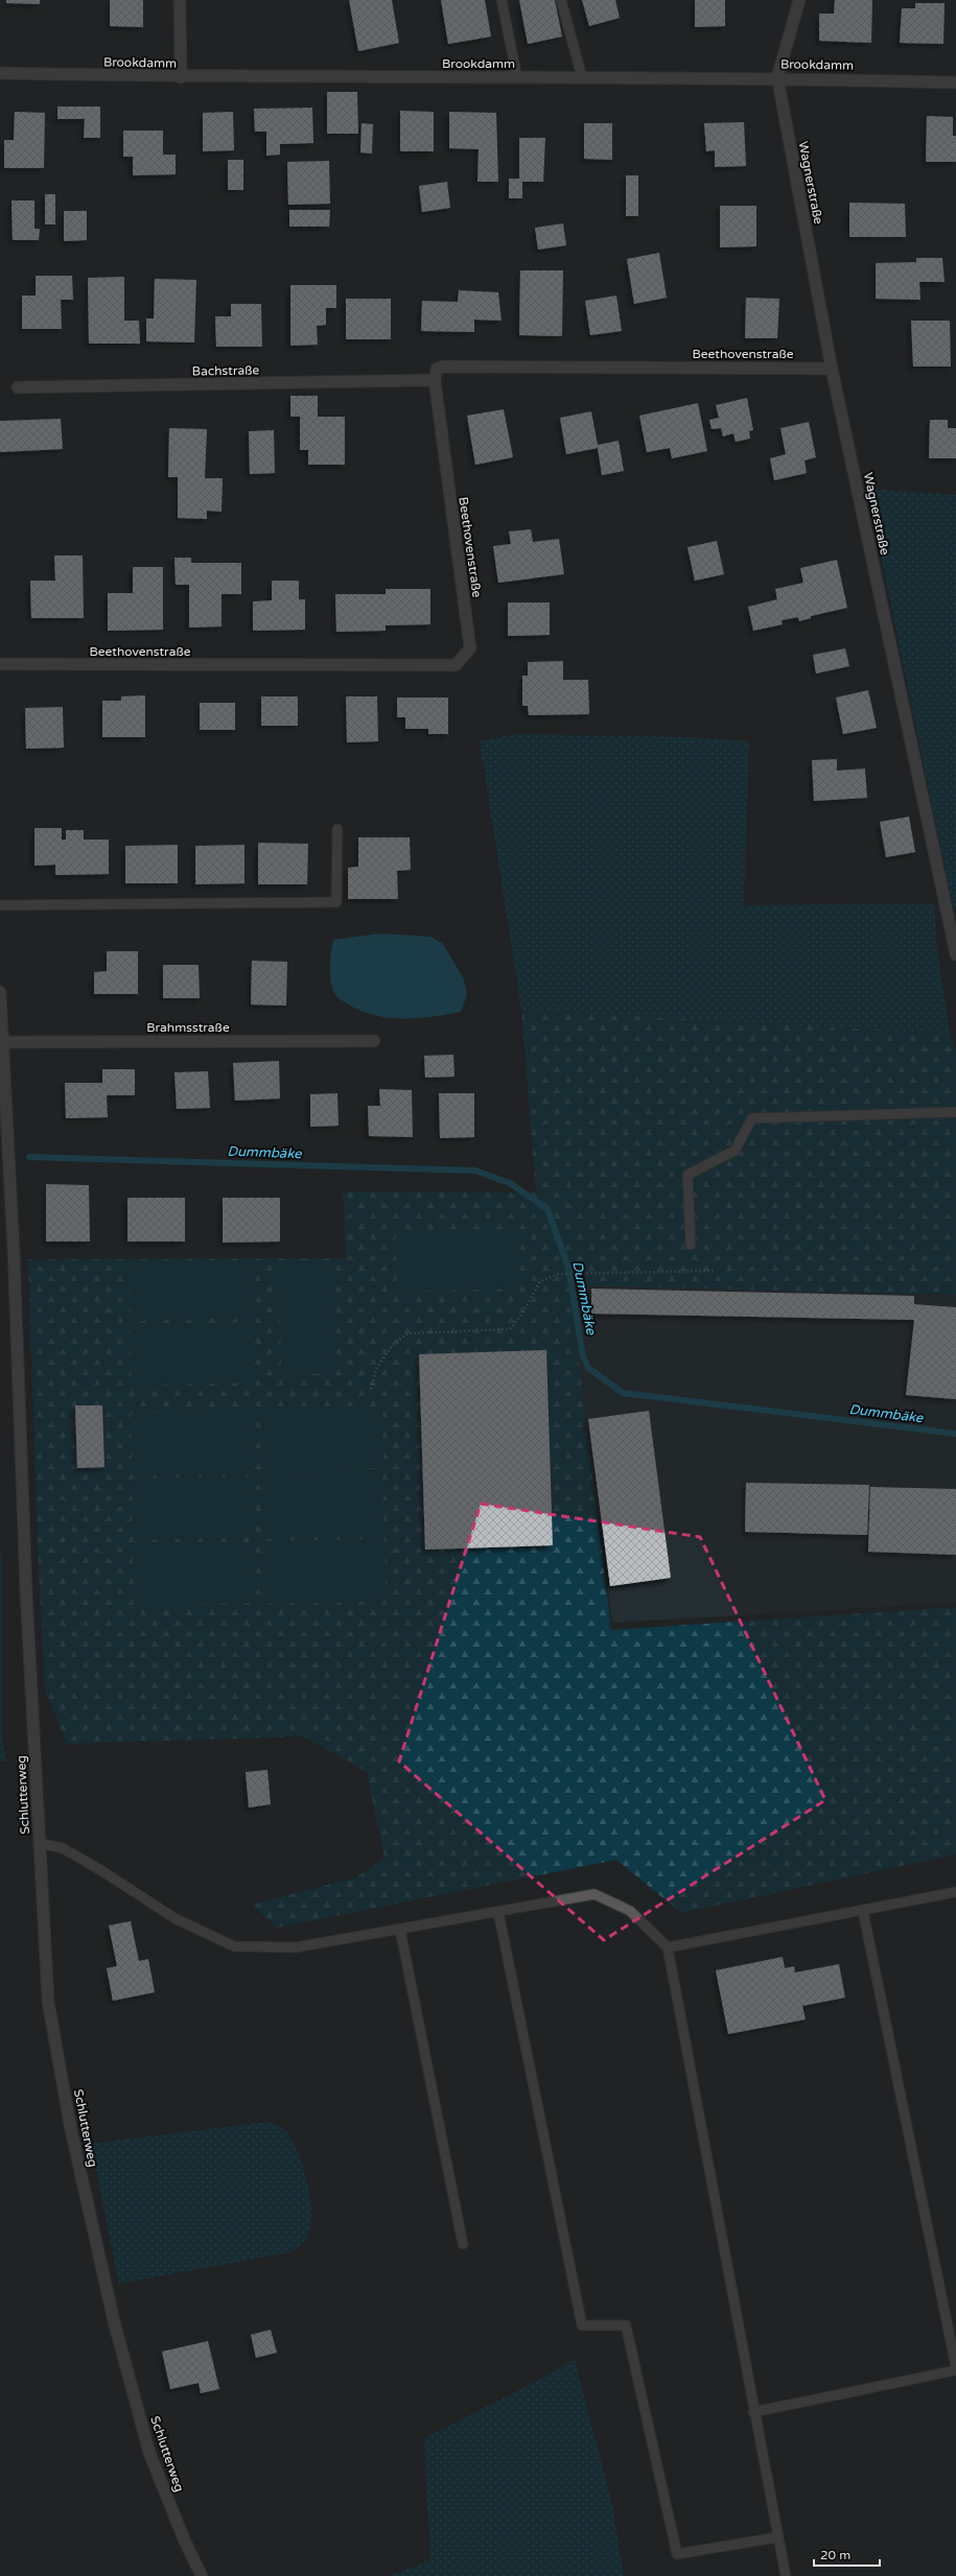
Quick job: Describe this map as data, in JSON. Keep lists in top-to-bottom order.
{
  "streets": {
    "street": [
      "Brookdamm",
      "Wagnerstraße",
      "Beethovenstraße",
      "Bachstraße",
      "Brahmsstraße",
      "Schlutterweg"
    ]
  },
  "crossings": [
    ["Brookdamm", "Wagnerstraße"],
    ["Wagnerstraße", "Beethovenstraße"],
    ["Beethovenstraße", "Bachstraße"],
    ["Brahmsstraße", "Schlutterweg"]
  ],
  "water": ["Dummbäke"],
  "scale_bar": "20 m"
}
